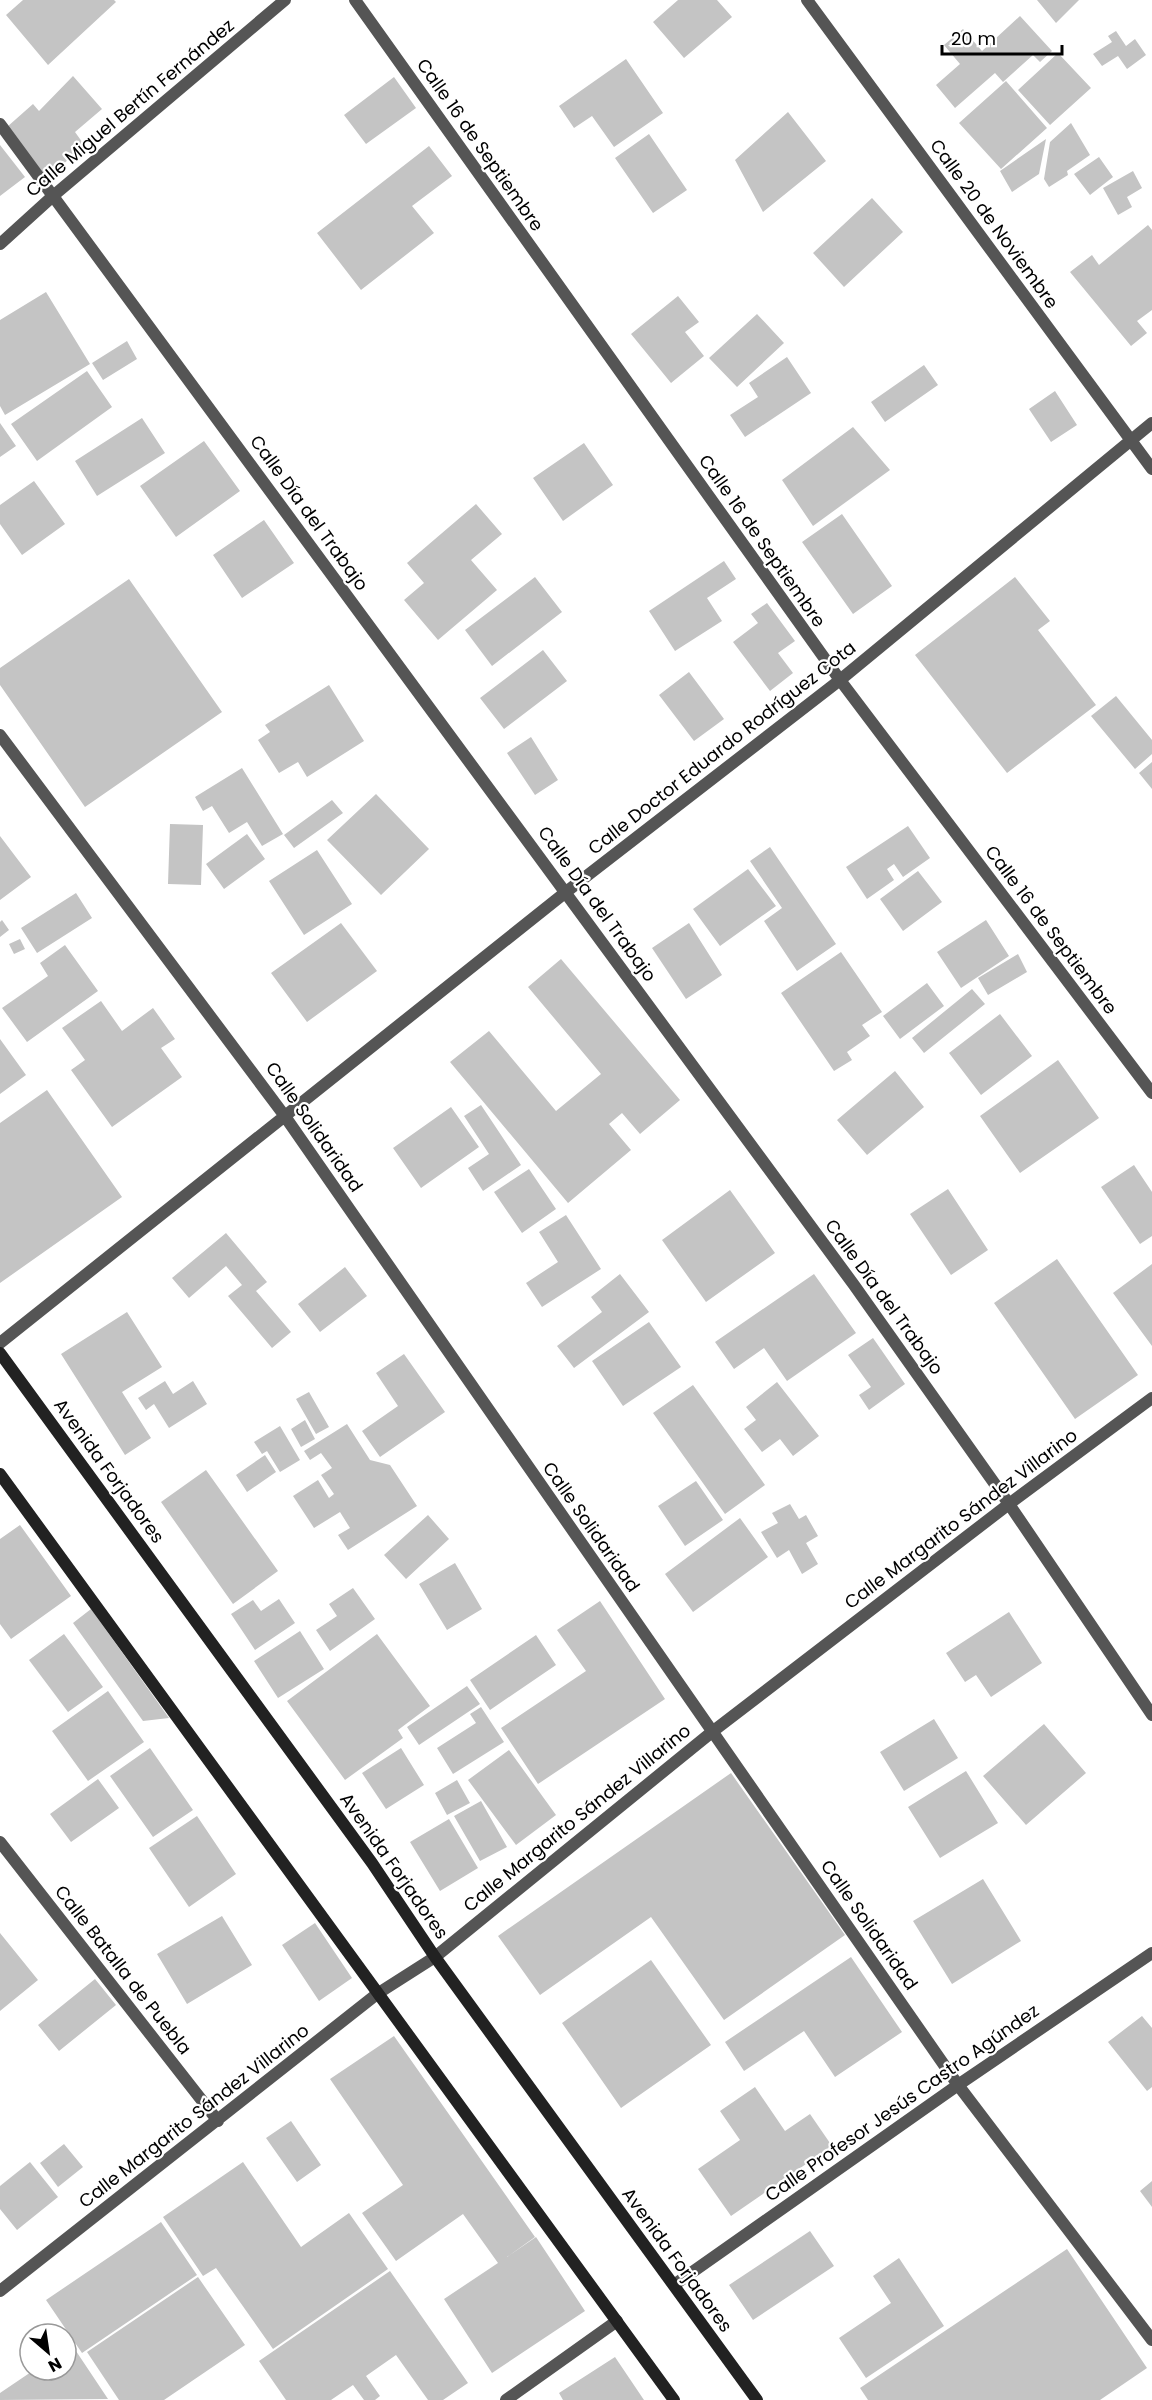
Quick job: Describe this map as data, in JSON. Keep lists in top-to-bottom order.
{
  "streets": {
    "main road": ["Avenida Forjadores"],
    "street": [
      "Calle Miguel Bertín Fernández",
      "Calle 16 de Septiembre",
      "Calle 20 de Noviembre",
      "Calle Día del Trabajo",
      "Calle Doctor Eduardo Rodríguez Cota",
      "Calle Solidaridad",
      "Calle Margarito Sández Villarino",
      "Calle Batalla de Puebla",
      "Calle Profesor Jesús Castro Agúndez"
    ]
  },
  "crossings": [
    ["Calle Miguel Bertín Fernández", "Calle Día del Trabajo"],
    ["Calle 16 de Septiembre", "Calle Doctor Eduardo Rodríguez Cota"],
    ["Calle 20 de Noviembre", "Calle Doctor Eduardo Rodríguez Cota"],
    ["Calle Día del Trabajo", "Calle Doctor Eduardo Rodríguez Cota"],
    ["Calle Día del Trabajo", "Calle Margarito Sández Villarino"],
    ["Calle Doctor Eduardo Rodríguez Cota", "Calle Solidaridad"],
    ["Calle Solidaridad", "Calle Margarito Sández Villarino"],
    ["Calle Solidaridad", "Calle Profesor Jesús Castro Agúndez"],
    ["Avenida Forjadores", "Calle Margarito Sández Villarino"],
    ["Avenida Forjadores", "Calle Profesor Jesús Castro Agúndez"],
    ["Calle Margarito Sández Villarino", "Calle Batalla de Puebla"]
  ],
  "scale_bar": "20 m",
  "north": "bottom right"
}
